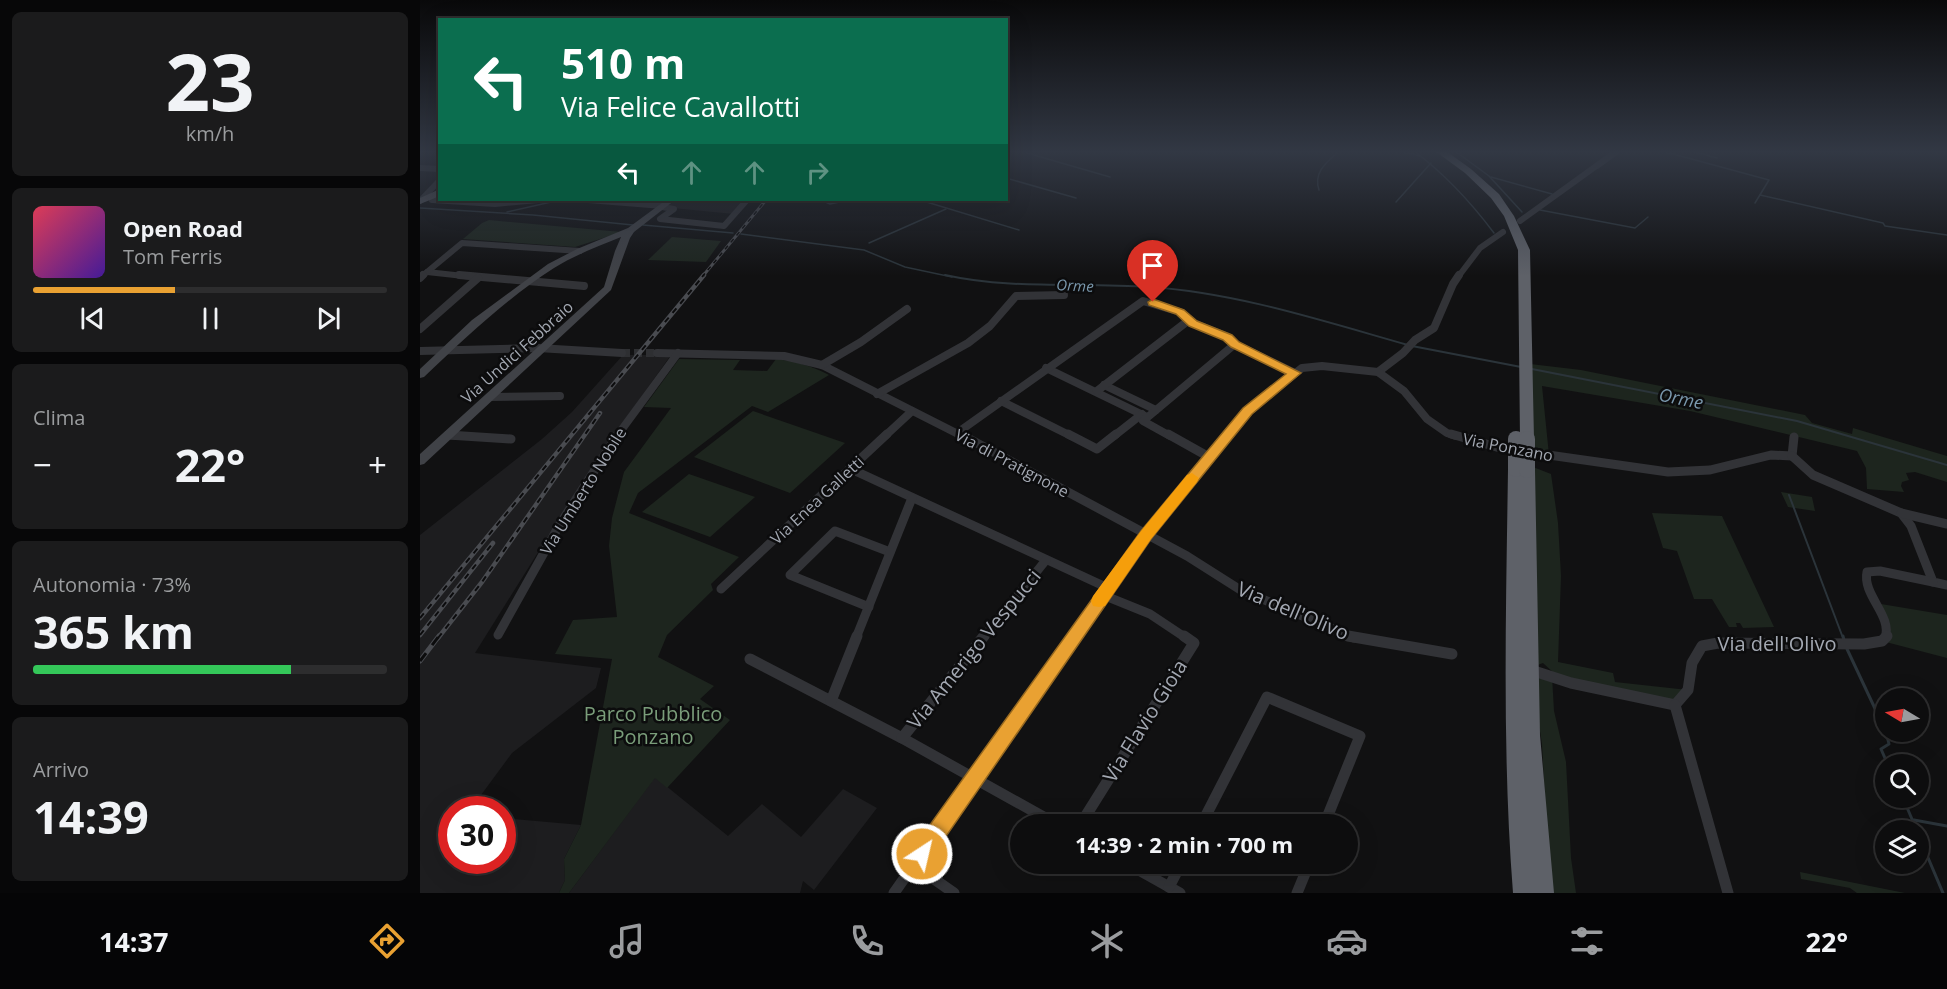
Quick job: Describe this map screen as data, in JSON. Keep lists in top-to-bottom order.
{
  "streets": {
    "main road": ["Via Undici Febbraio"],
    "street": [
      "Via Ponzano",
      "Via di Pratignone",
      "Via Umberto Nobile",
      "Via Enea Galletti",
      "Via dell'Olivo",
      "Via Amerigo Vespucci",
      "Via Flavio Gioia"
    ]
  },
  "crossings": [
    ["Via di Pratignone", "Via Umberto Nobile"],
    ["Via di Pratignone", "Via Enea Galletti"],
    ["Via di Pratignone", "Via dell'Olivo"]
  ],
  "water": ["Orme"],
  "parks": ["Parco Pubblico Ponzano"],
  "north": "left",
  "page": {
    "tile": [
      ["23", "km/h"],
      "Clima",
      ["Autonomia · 73%", "365 km"],
      ["Arrivo", "14:39"]
    ],
    "turn": ["510 m", "Via Felice Cavallotti"],
    "song": ["Open Road", "Tom Ferris"],
    "heat": ["−", "22°", "+"],
    "limit": "30",
    "trip": "14:39 · 2 min · 700 m",
    "tabs": ["14:37", "22°"]
  }
}
